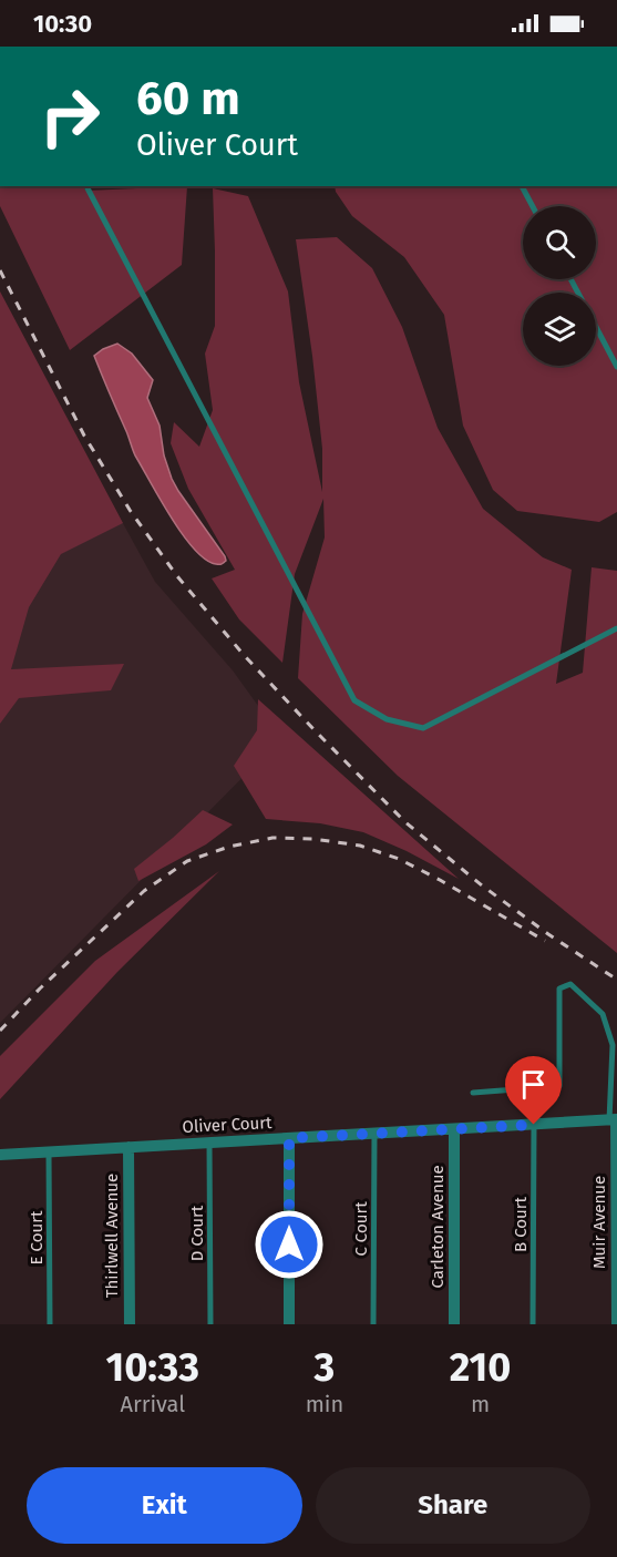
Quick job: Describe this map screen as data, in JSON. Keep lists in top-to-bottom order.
{
  "streets": {
    "street": [
      "Oliver Court",
      "Muir Avenue",
      "Carleton Avenue",
      "Thirlwell Avenue"
    ],
    "lane": [
      "B Court",
      "C Court",
      "D Court",
      "E Court"
    ]
  },
  "crossings": [
    ["Oliver Court", "Muir Avenue"],
    ["Oliver Court", "B Court"],
    ["Oliver Court", "Carleton Avenue"],
    ["Oliver Court", "C Court"],
    ["Oliver Court", "D Court"],
    ["Oliver Court", "Thirlwell Avenue"],
    ["Oliver Court", "E Court"]
  ],
  "page": {
    "status": "10:30",
    "turn": ["60 m", "Oliver Court"],
    "eta": [
      "10:33",
      "Arrival",
      "3",
      "min",
      "210",
      "m"
    ],
    "buttons": ["Exit", "Share"]
  }
}
